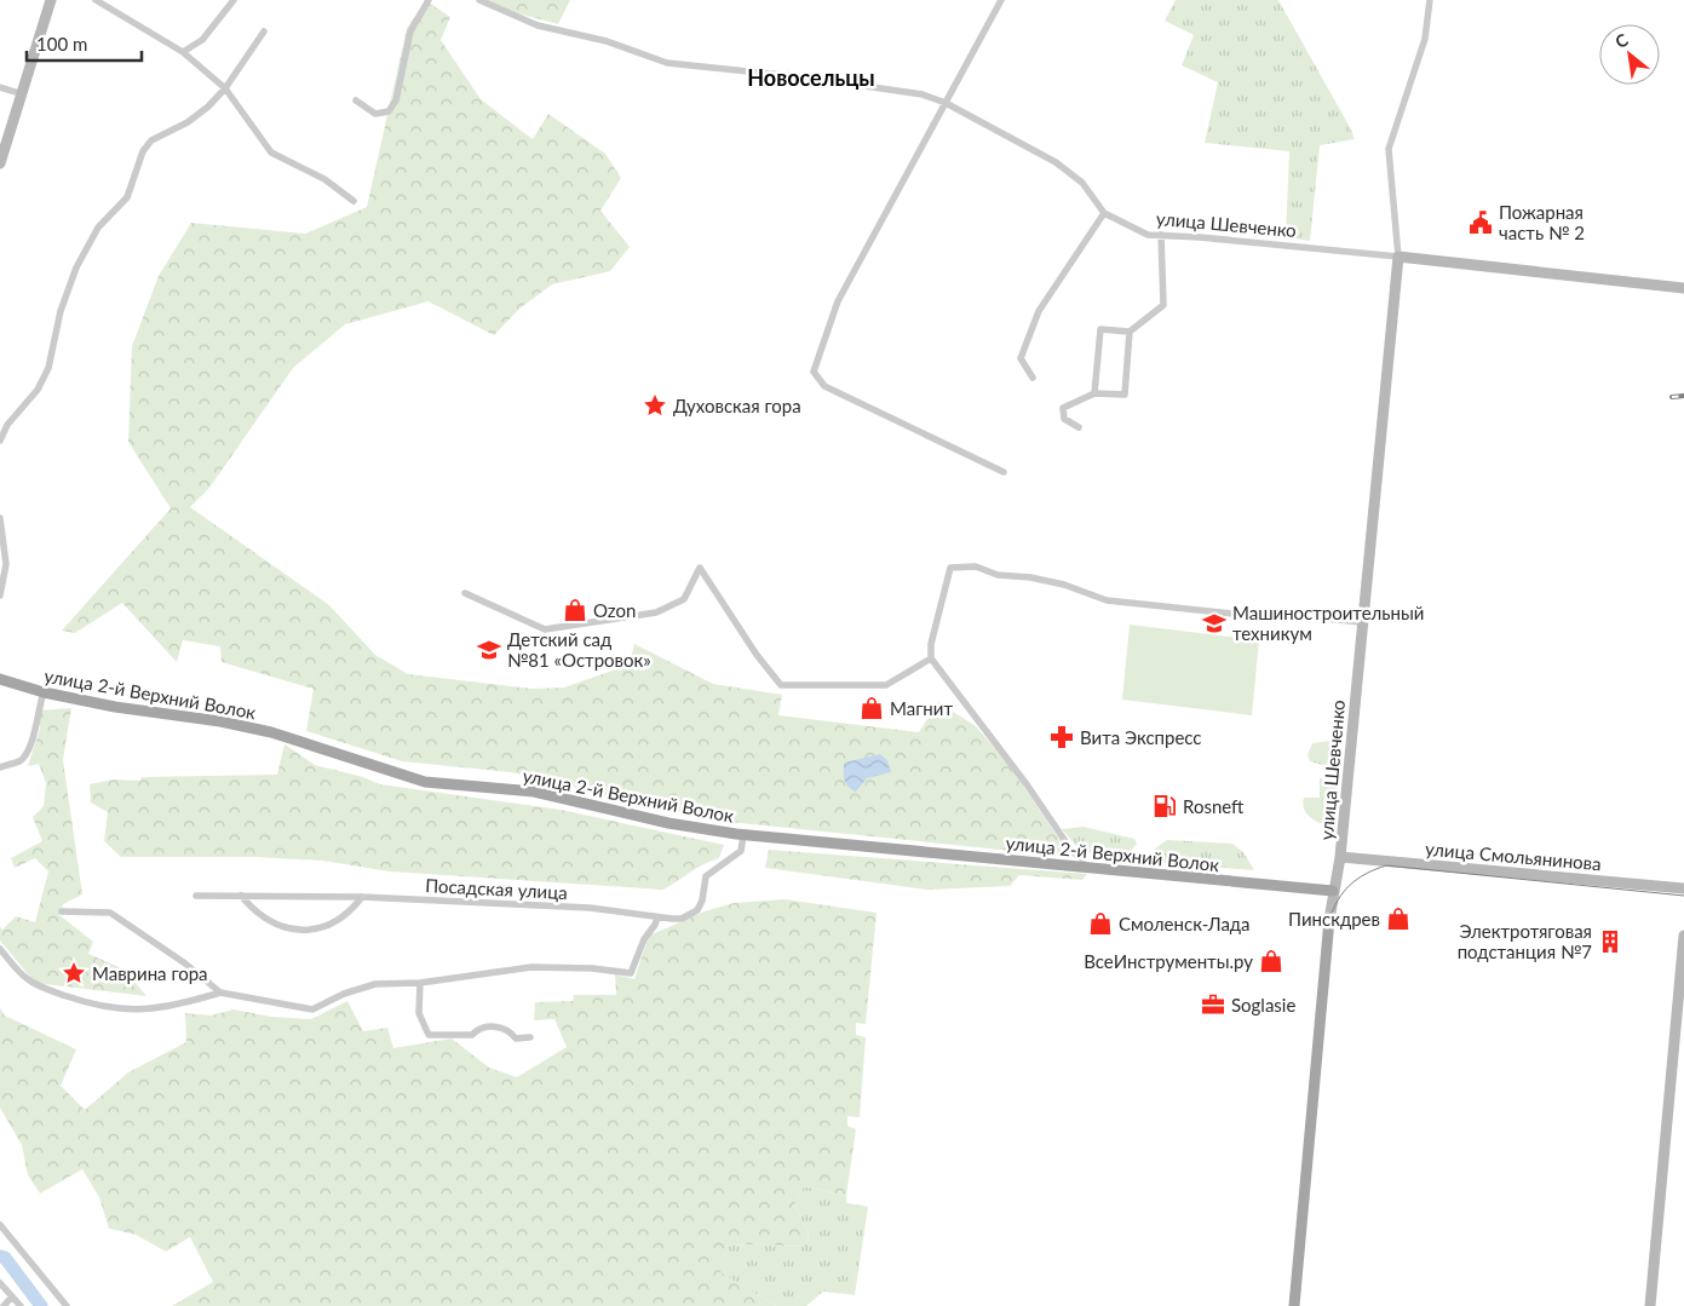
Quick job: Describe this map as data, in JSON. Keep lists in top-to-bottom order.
{
  "streets": {
    "main road": ["улица 2-й Верхний Волок"],
    "street": ["улица Шевченко", "улица Смольянинова", "Посадская улица"]
  },
  "crossings": [
    ["улица Шевченко", "улица 2-й Верхний Волок"],
    ["улица Шевченко", "улица Смольянинова"],
    ["улица 2-й Верхний Волок", "Посадская улица"]
  ],
  "districts": ["Новосельцы"],
  "places": {
    "public building": ["Пожарная часть № 2"],
    "place": ["Духовская гора", "Маврина гора"],
    "shop": [
      "Ozon",
      "Магнит",
      "Пинскдрев",
      "Смоленск-Лада",
      "ВсеИнструменты.ру"
    ],
    "school or university": ["Машиностроительный техникум", "Детский сад №81 «Островок»"],
    "pharmacy": ["Вита Экспресс"],
    "fuel station": ["Rosneft"],
    "building": ["Электротяговая подстанция №7"],
    "office": ["Soglasie"]
  },
  "scale_bar": "100 m",
  "north": "top left"
}
